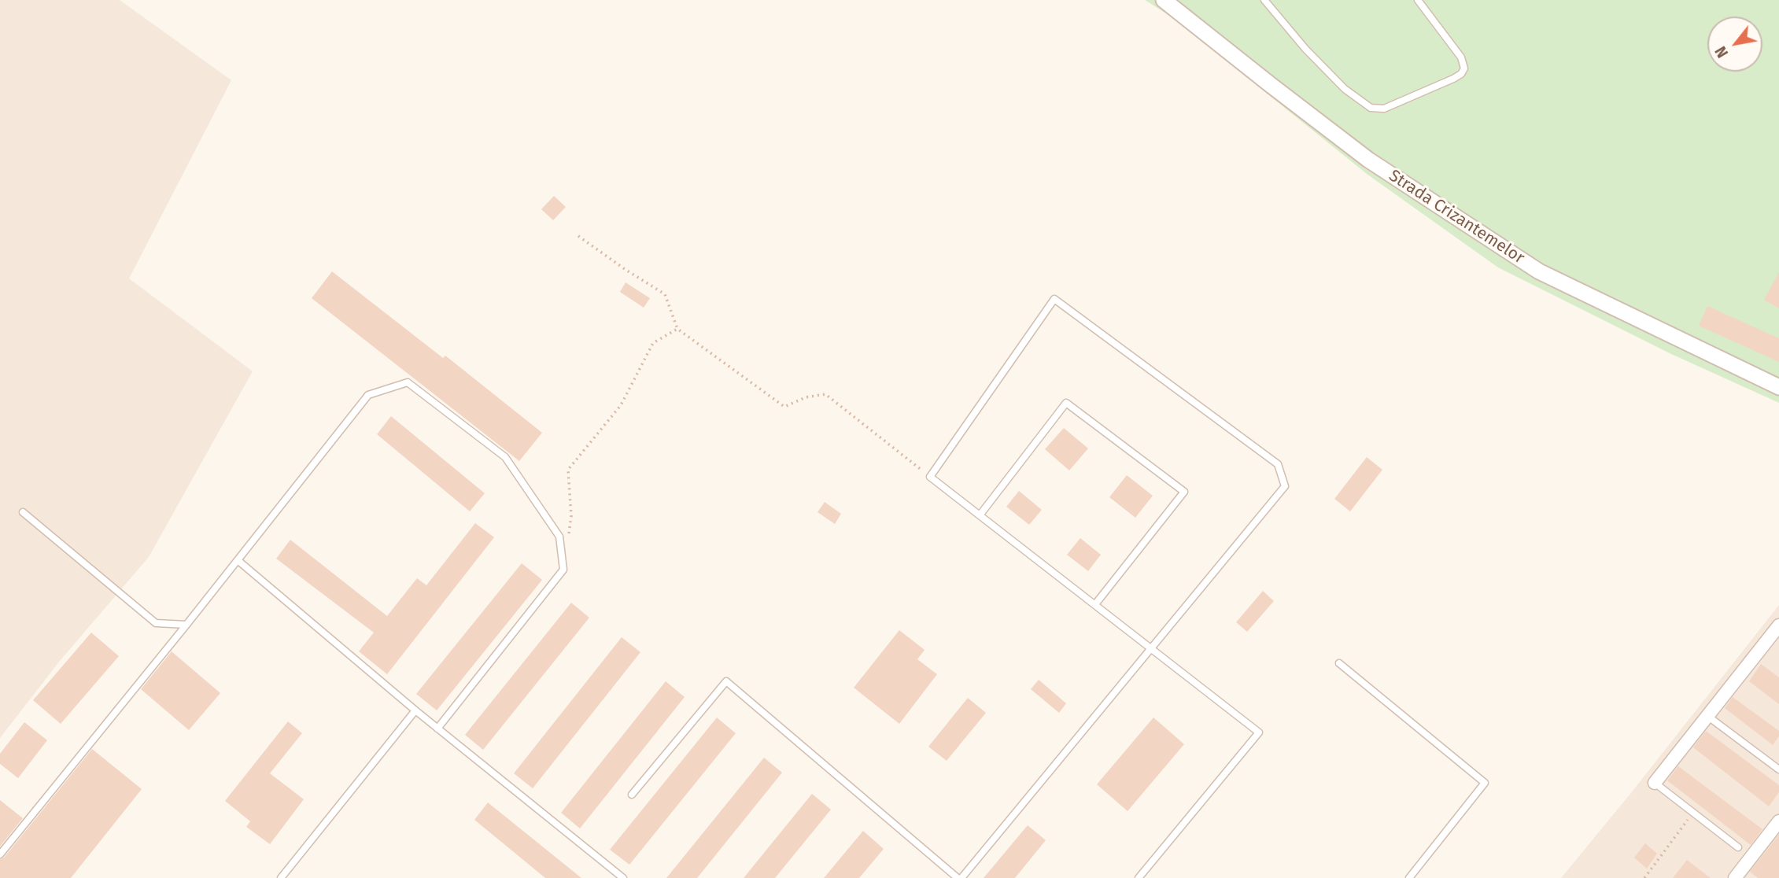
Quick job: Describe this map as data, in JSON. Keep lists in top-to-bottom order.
{
  "streets": {
    "street": ["Strada Crizantemelor"]
  },
  "north": "bottom left"
}
